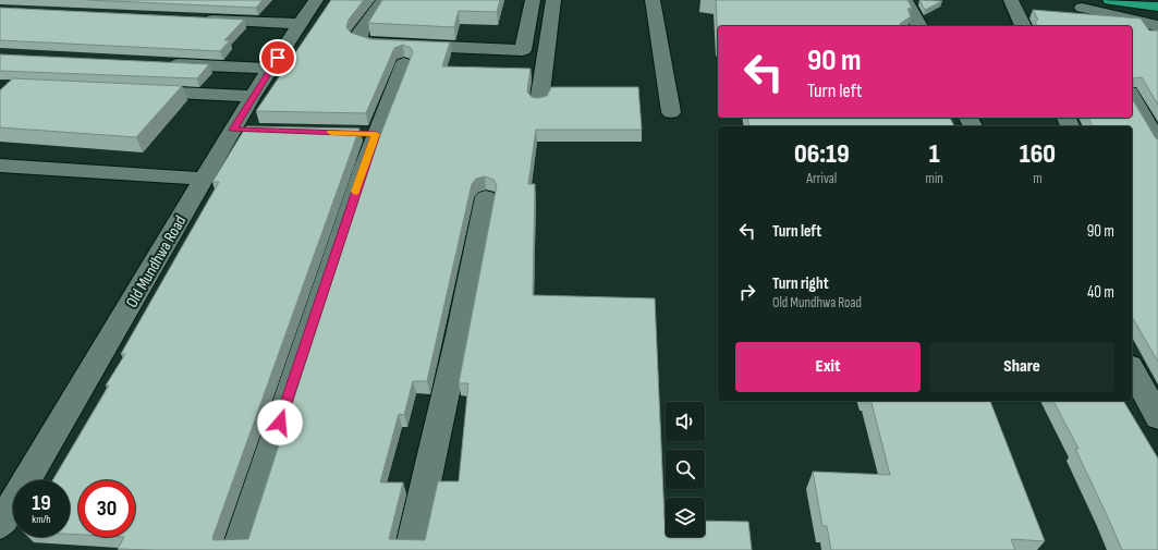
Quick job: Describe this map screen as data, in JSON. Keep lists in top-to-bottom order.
{
  "streets": {
    "street": ["Old Mundhwa Road"]
  },
  "page": {
    "turn": ["90 m", "Turn left"],
    "eta": [
      "06:19",
      "Arrival",
      "1",
      "min",
      "160",
      "m"
    ],
    "list": [
      {
        "name": "Turn left",
        "value": "90 m"
      },
      {
        "name": "Turn right",
        "note": "Old Mundhwa Road",
        "value": "40 m"
      }
    ],
    "buttons": ["Exit", "Share"],
    "speed": "19 km/h",
    "limit": "30"
  }
}
